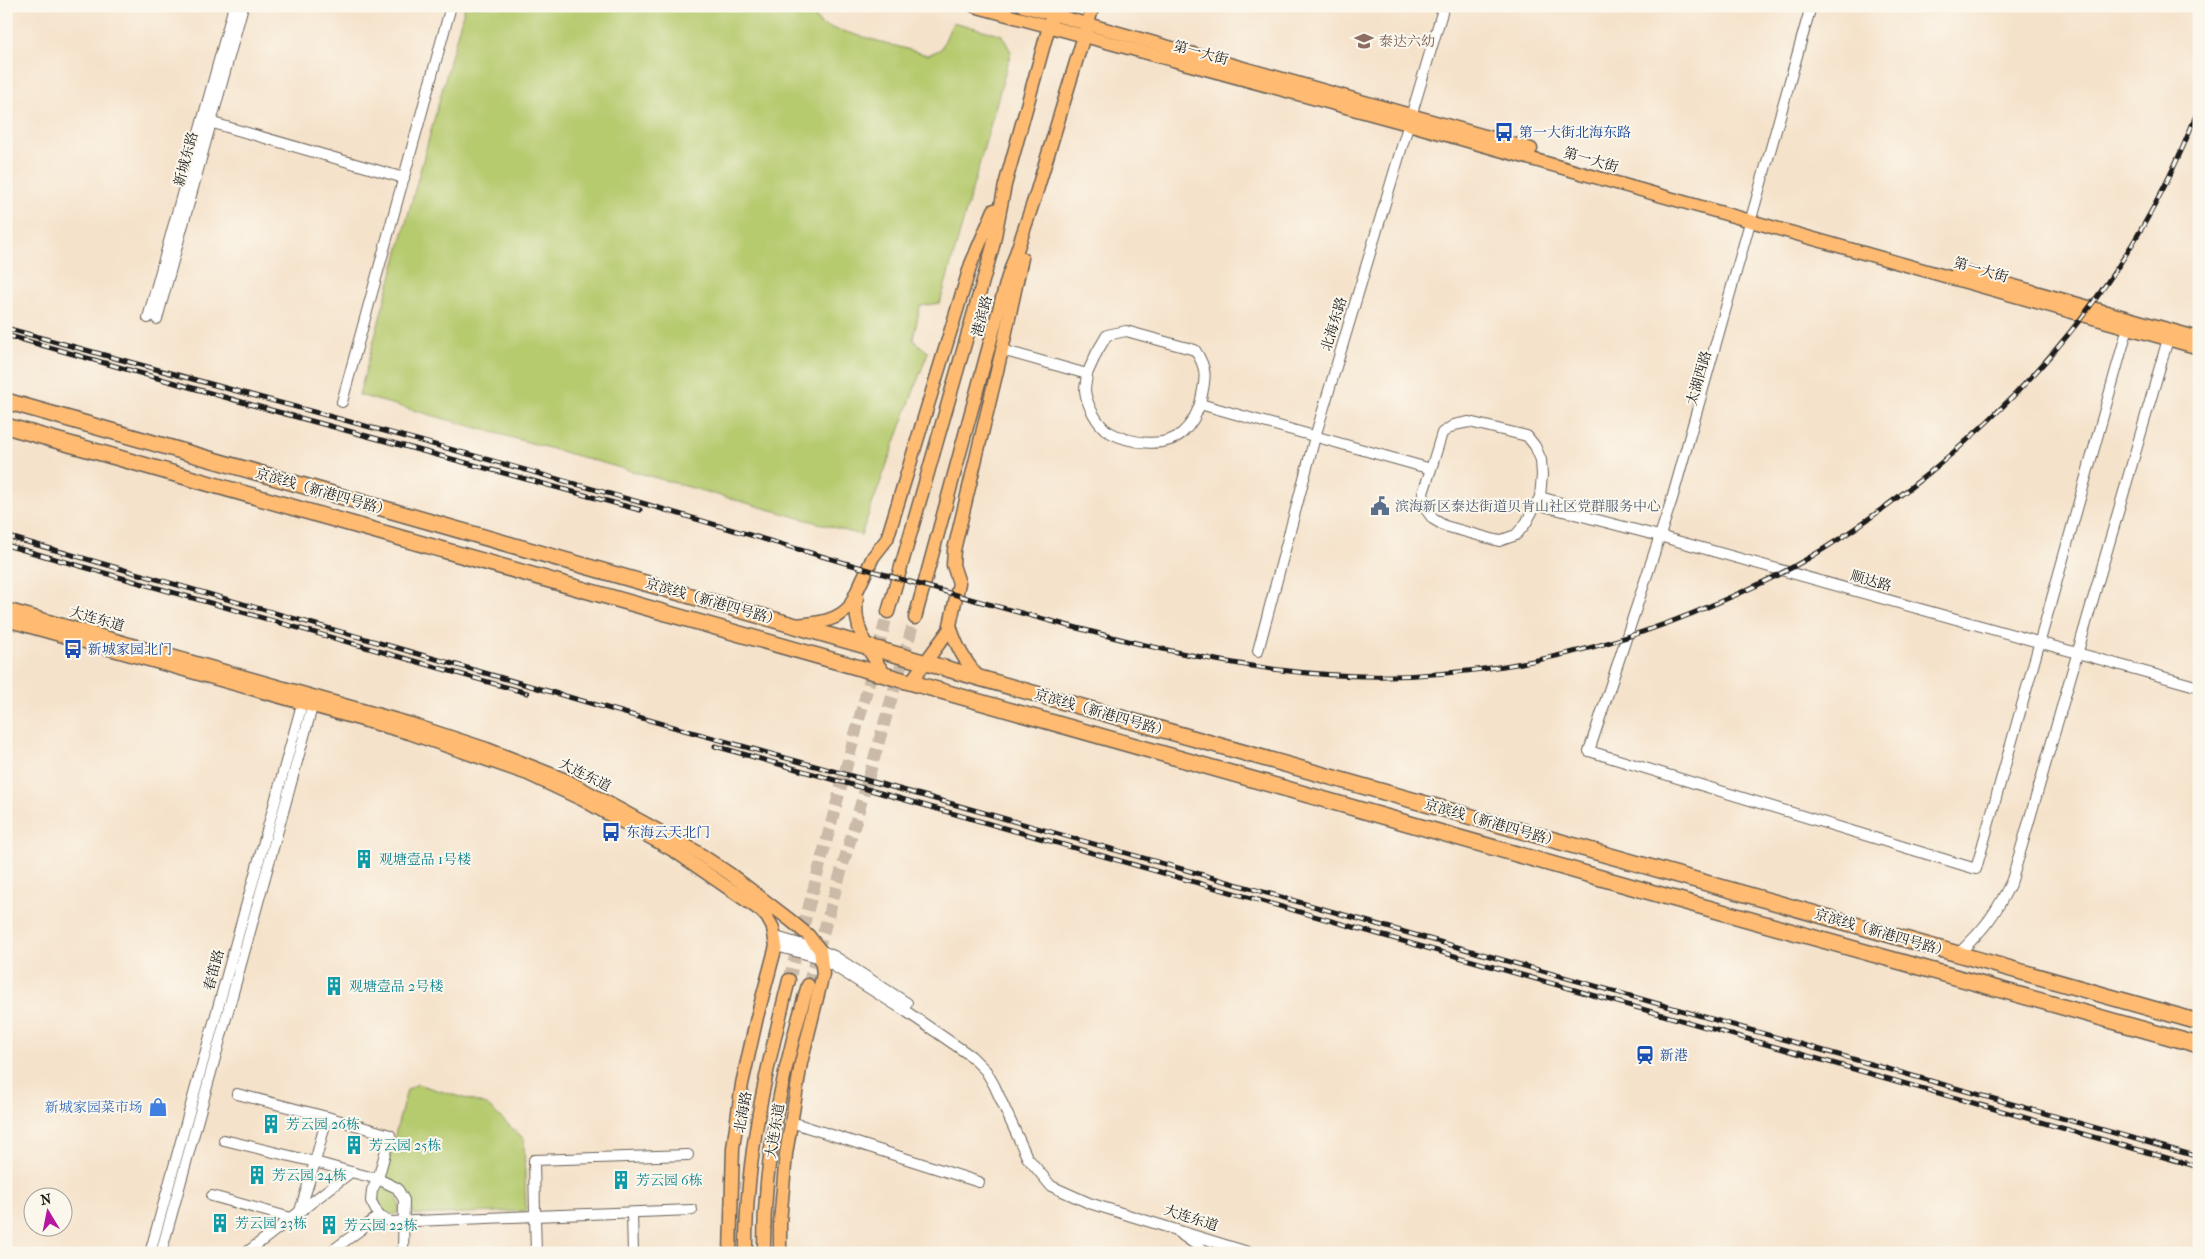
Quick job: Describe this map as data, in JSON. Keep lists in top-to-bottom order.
{
  "streets": {
    "highway": ["京滨线（新港四号路）"],
    "main road": [
      "第一大街",
      "港滨路",
      "大连东道",
      "北海路"
    ],
    "street": [
      "新城东路",
      "北海东路",
      "太湖西路",
      "顺达路",
      "春笛路"
    ]
  },
  "crossings": [
    ["第一大街", "港滨路"],
    ["第一大街", "北海东路"],
    ["第一大街", "太湖西路"],
    ["太湖西路", "顺达路"],
    ["大连东道", "春笛路"]
  ],
  "places": {
    "school or university": ["泰达六幼"],
    "bus stop": ["第一大街北海东路", "新城家园北门", "东海云天北门"],
    "public building": ["滨海新区泰达街道贝肯山社区党群服务中心"],
    "building": [
      "观塘壹品 1号楼",
      "观塘壹品 2号楼",
      "芳云园 26栋",
      "芳云园 25栋",
      "芳云园 24栋",
      "芳云园 6栋",
      "芳云园 23栋",
      "芳云园 22栋"
    ],
    "station": ["新港"],
    "shop": ["新城家园菜市场"]
  },
  "north": "top"
}
